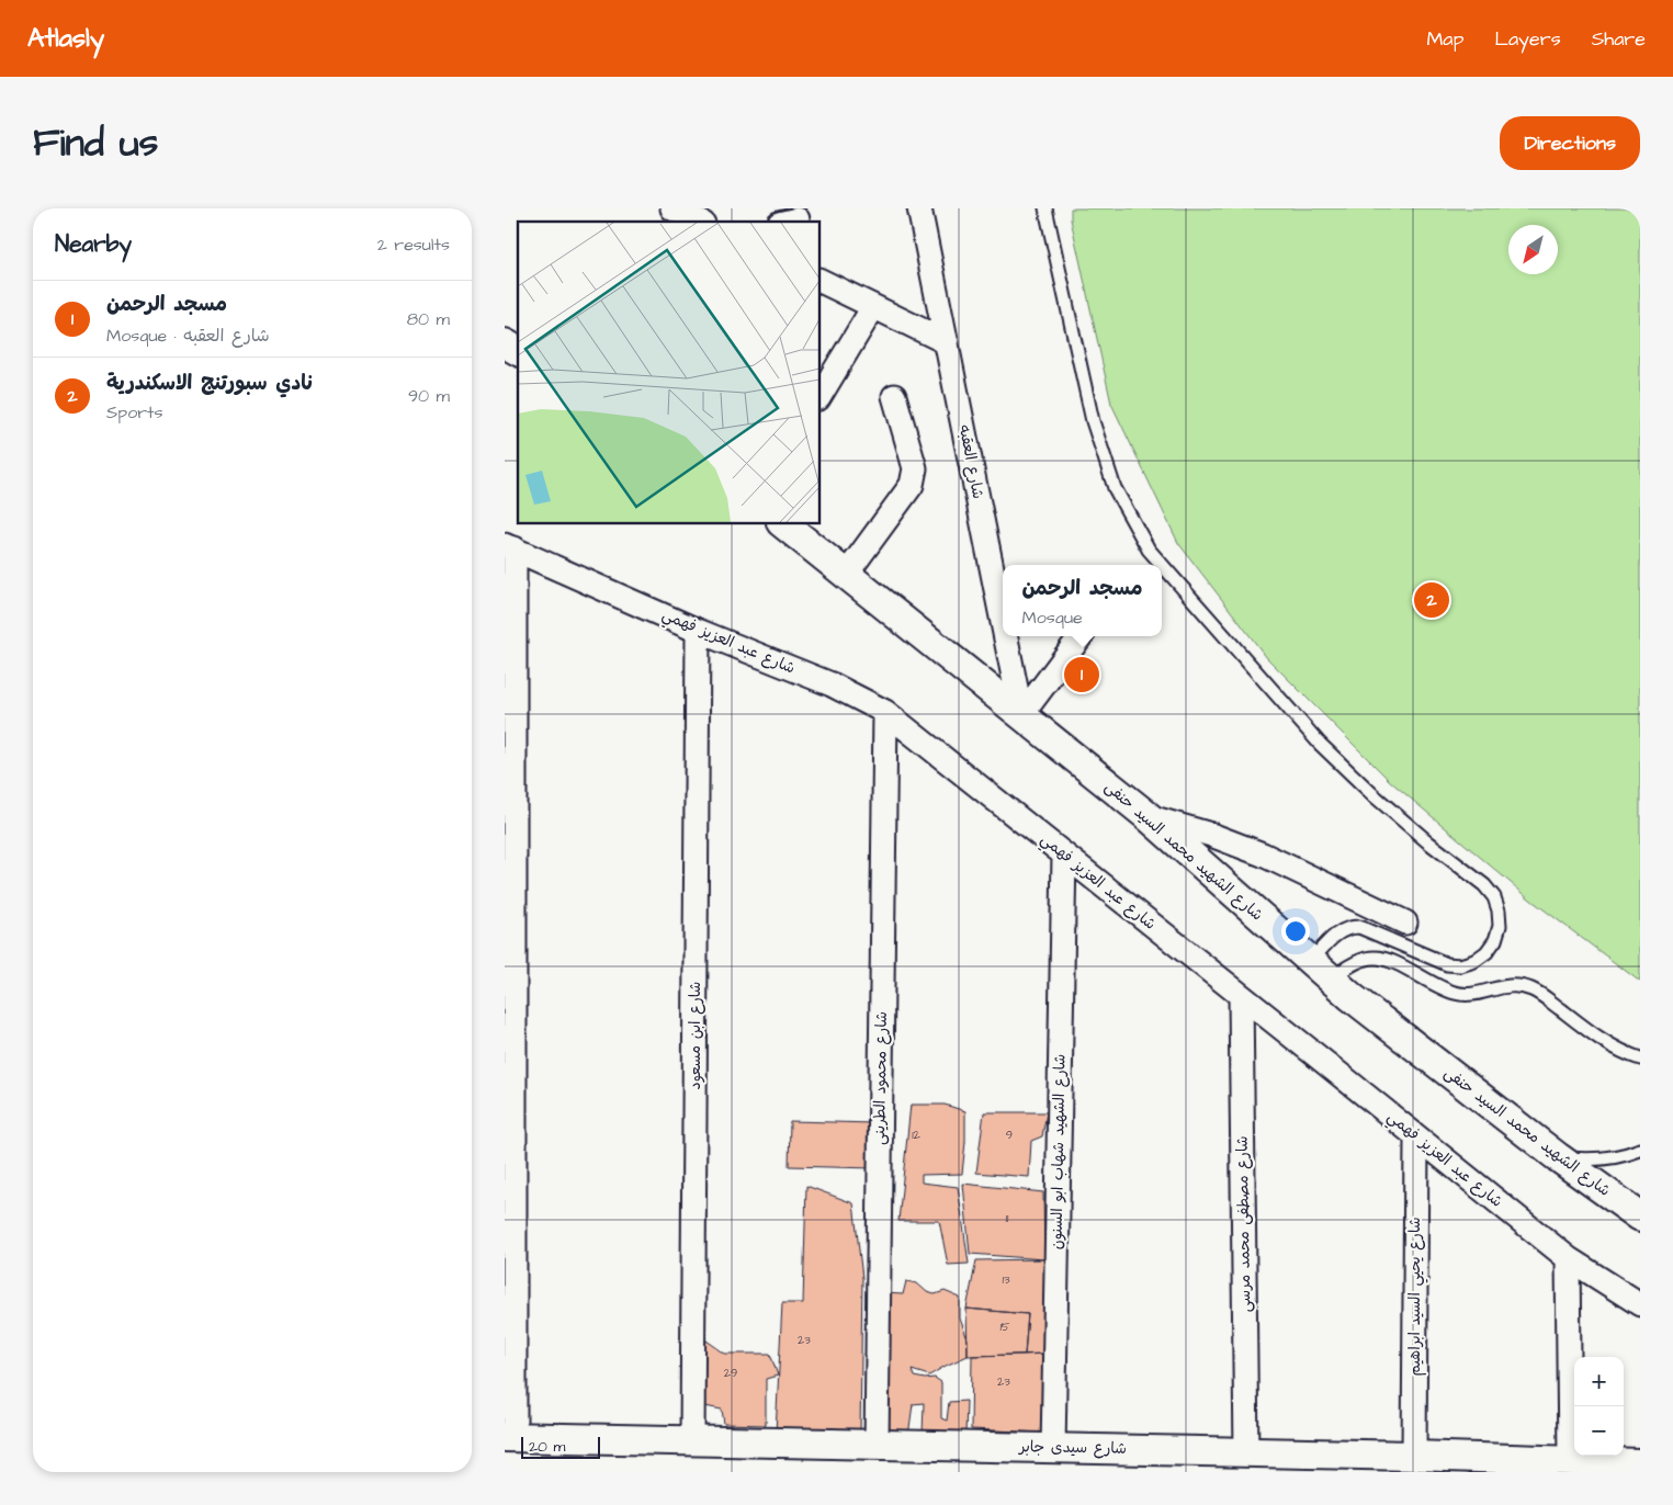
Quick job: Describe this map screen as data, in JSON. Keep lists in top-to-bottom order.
{
  "streets": {
    "street": [
      "شارع العقبه",
      "شارع عبد العزيز فهمي",
      "شارع الشهيد محمد السيد حنفى",
      "شارع ابن مسعود",
      "شارع محمود الطرينى",
      "شارع الشهيد شهاب ابو السنون",
      "شارع مصطفى محمد مرسى",
      "شارع يحيي السيد ابراهيم",
      "شارع سيدى جابر"
    ]
  },
  "crossings": [
    ["شارع العقبه", "شارع الشهيد محمد السيد حنفى"],
    ["شارع عبد العزيز فهمي", "شارع ابن مسعود"],
    ["شارع عبد العزيز فهمي", "شارع محمود الطرينى"],
    ["شارع عبد العزيز فهمي", "شارع الشهيد شهاب ابو السنون"],
    ["شارع عبد العزيز فهمي", "شارع مصطفى محمد مرسى"],
    ["شارع عبد العزيز فهمي", "شارع يحيي السيد ابراهيم"],
    ["شارع ابن مسعود", "شارع سيدى جابر"],
    ["شارع محمود الطرينى", "شارع سيدى جابر"],
    ["شارع الشهيد شهاب ابو السنون", "شارع سيدى جابر"],
    ["شارع مصطفى محمد مرسى", "شارع سيدى جابر"],
    ["شارع يحيي السيد ابراهيم", "شارع سيدى جابر"]
  ],
  "house_numbers": [
    "12",
    "9",
    "11",
    "13",
    "15",
    "23",
    "29",
    "23"
  ],
  "scale_bar": "20 m",
  "north": "bottom left",
  "page": {
    "header": "Atlasly",
    "nav": ["Map", "Layers", "Share"],
    "title": "Find us",
    "buttons": "Directions",
    "heading": ["Nearby", "2 results"],
    "list": [
      {
        "mark": "1",
        "name": "مسجد الرحمن",
        "note": "Mosque · شارع العقبه",
        "value": "80 m"
      },
      {
        "mark": "2",
        "name": "نادي سبورتنج الاسكندرية",
        "note": "Sports",
        "value": "90 m"
      }
    ],
    "popup": ["مسجد الرحمن", "Mosque"],
    "pins": ["2", "1"],
    "map_buttons": ["+", "−"],
    "scale": "20 m"
  }
}
